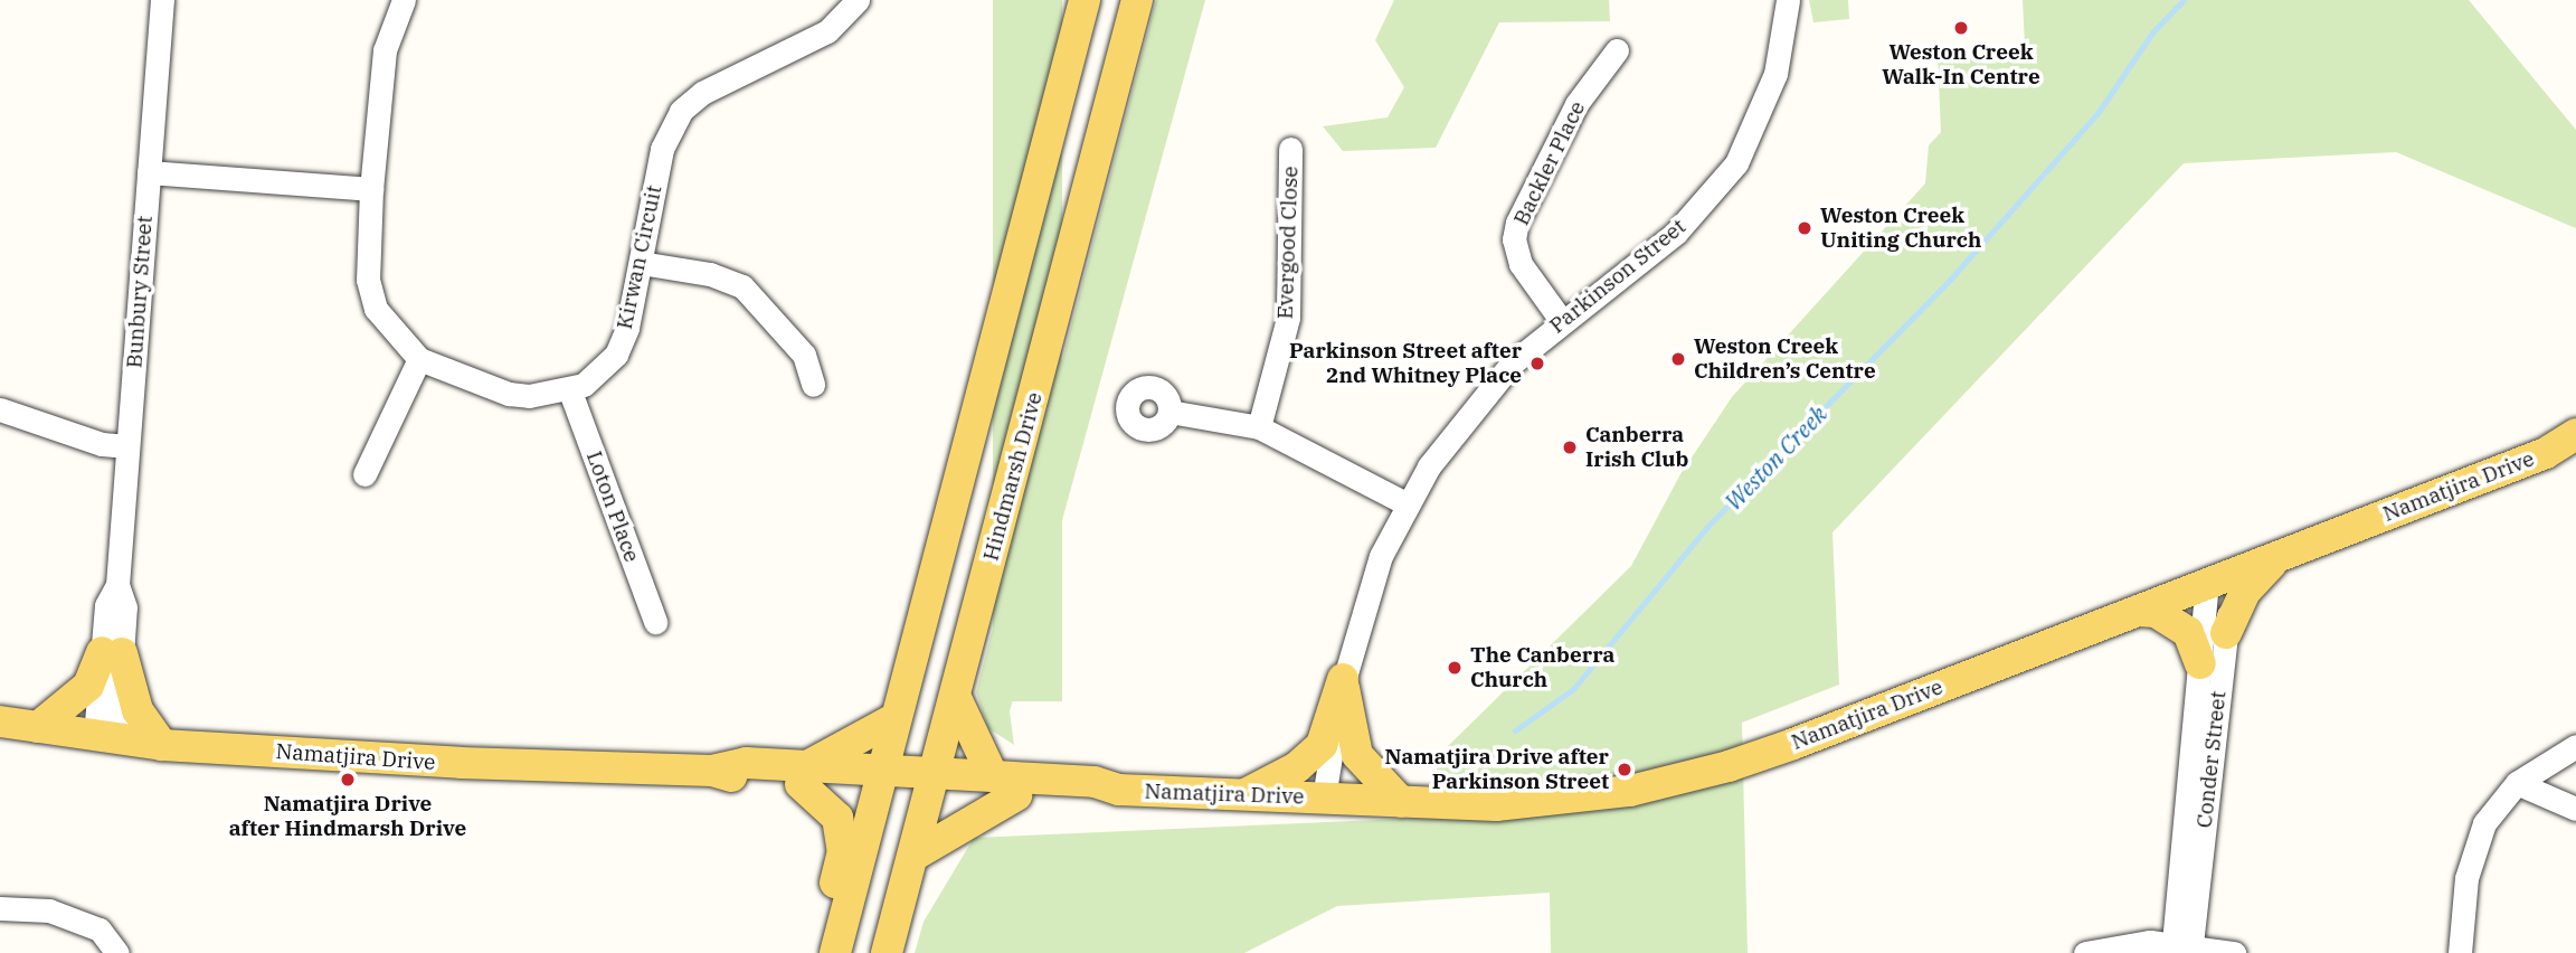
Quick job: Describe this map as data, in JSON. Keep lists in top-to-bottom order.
{
  "streets": {
    "main road": ["Hindmarsh Drive", "Namatjira Drive"],
    "street": [
      "Backler Place",
      "Evergood Close",
      "Kirwan Circuit",
      "Parkinson Street",
      "Bunbury Street",
      "Loton Place",
      "Conder Street"
    ]
  },
  "crossings": [
    ["Backler Place", "Parkinson Street"],
    ["Kirwan Circuit", "Loton Place"],
    ["Parkinson Street", "Namatjira Drive"],
    ["Bunbury Street", "Namatjira Drive"],
    ["Hindmarsh Drive", "Namatjira Drive"],
    ["Namatjira Drive", "Conder Street"]
  ],
  "water": ["Weston Creek"],
  "places": [
    "Weston Creek Walk-In Centre",
    "Weston Creek Uniting Church",
    "Weston Creek Children’s Centre",
    "Parkinson Street after 2nd Whitney Place",
    "Canberra Irish Club",
    "The Canberra Church",
    "Namatjira Drive after Parkinson Street",
    "Namatjira Drive after Hindmarsh Drive"
  ]
}
